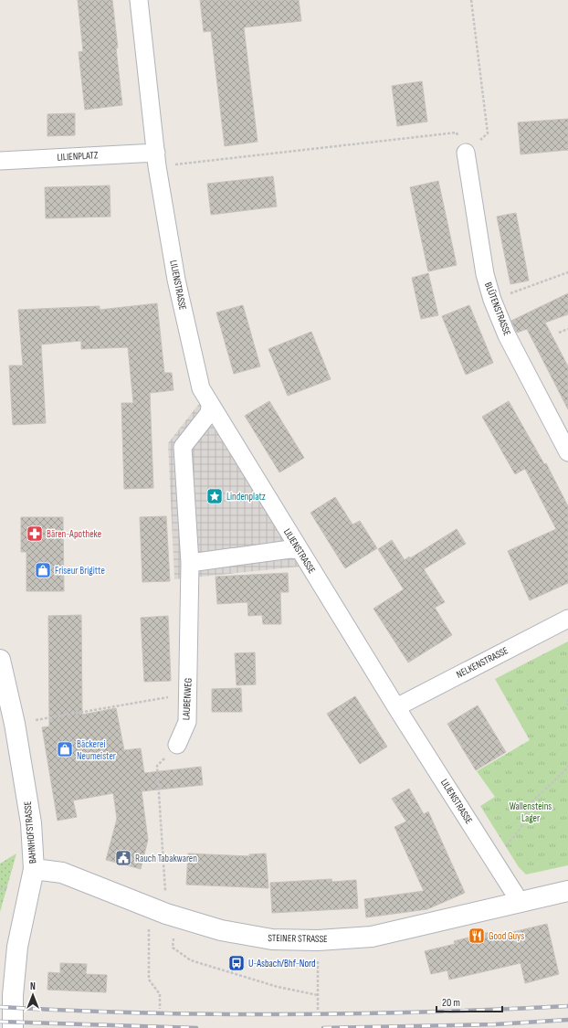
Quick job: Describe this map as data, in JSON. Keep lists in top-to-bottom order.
{
  "streets": {
    "street": [
      "LILIENPLATZ",
      "LILIENSTRASSE",
      "BLÜTENSTRASSE",
      "NELKENSTRASSE",
      "LAUBENWEG",
      "BAHNHOFSTRASSE",
      "STEINER STRASSE"
    ]
  },
  "crossings": [
    ["LILIENPLATZ", "LILIENSTRASSE"],
    ["LILIENSTRASSE", "NELKENSTRASSE"],
    ["LILIENSTRASSE", "STEINER STRASSE"],
    ["BAHNHOFSTRASSE", "STEINER STRASSE"]
  ],
  "parks": ["Wallensteins Lager"],
  "places": {
    "place": ["Lindenplatz"],
    "pharmacy": ["Bären-Apotheke"],
    "shop": ["Friseur Brigitte", "Bäckerei Neumeister"],
    "public building": ["Rauch Tabakwaren"],
    "restaurant": ["Good Guys"],
    "bus stop": ["U-Asbach/Bhf-Nord"]
  },
  "scale_bar": "20 m",
  "north": "top"
}
